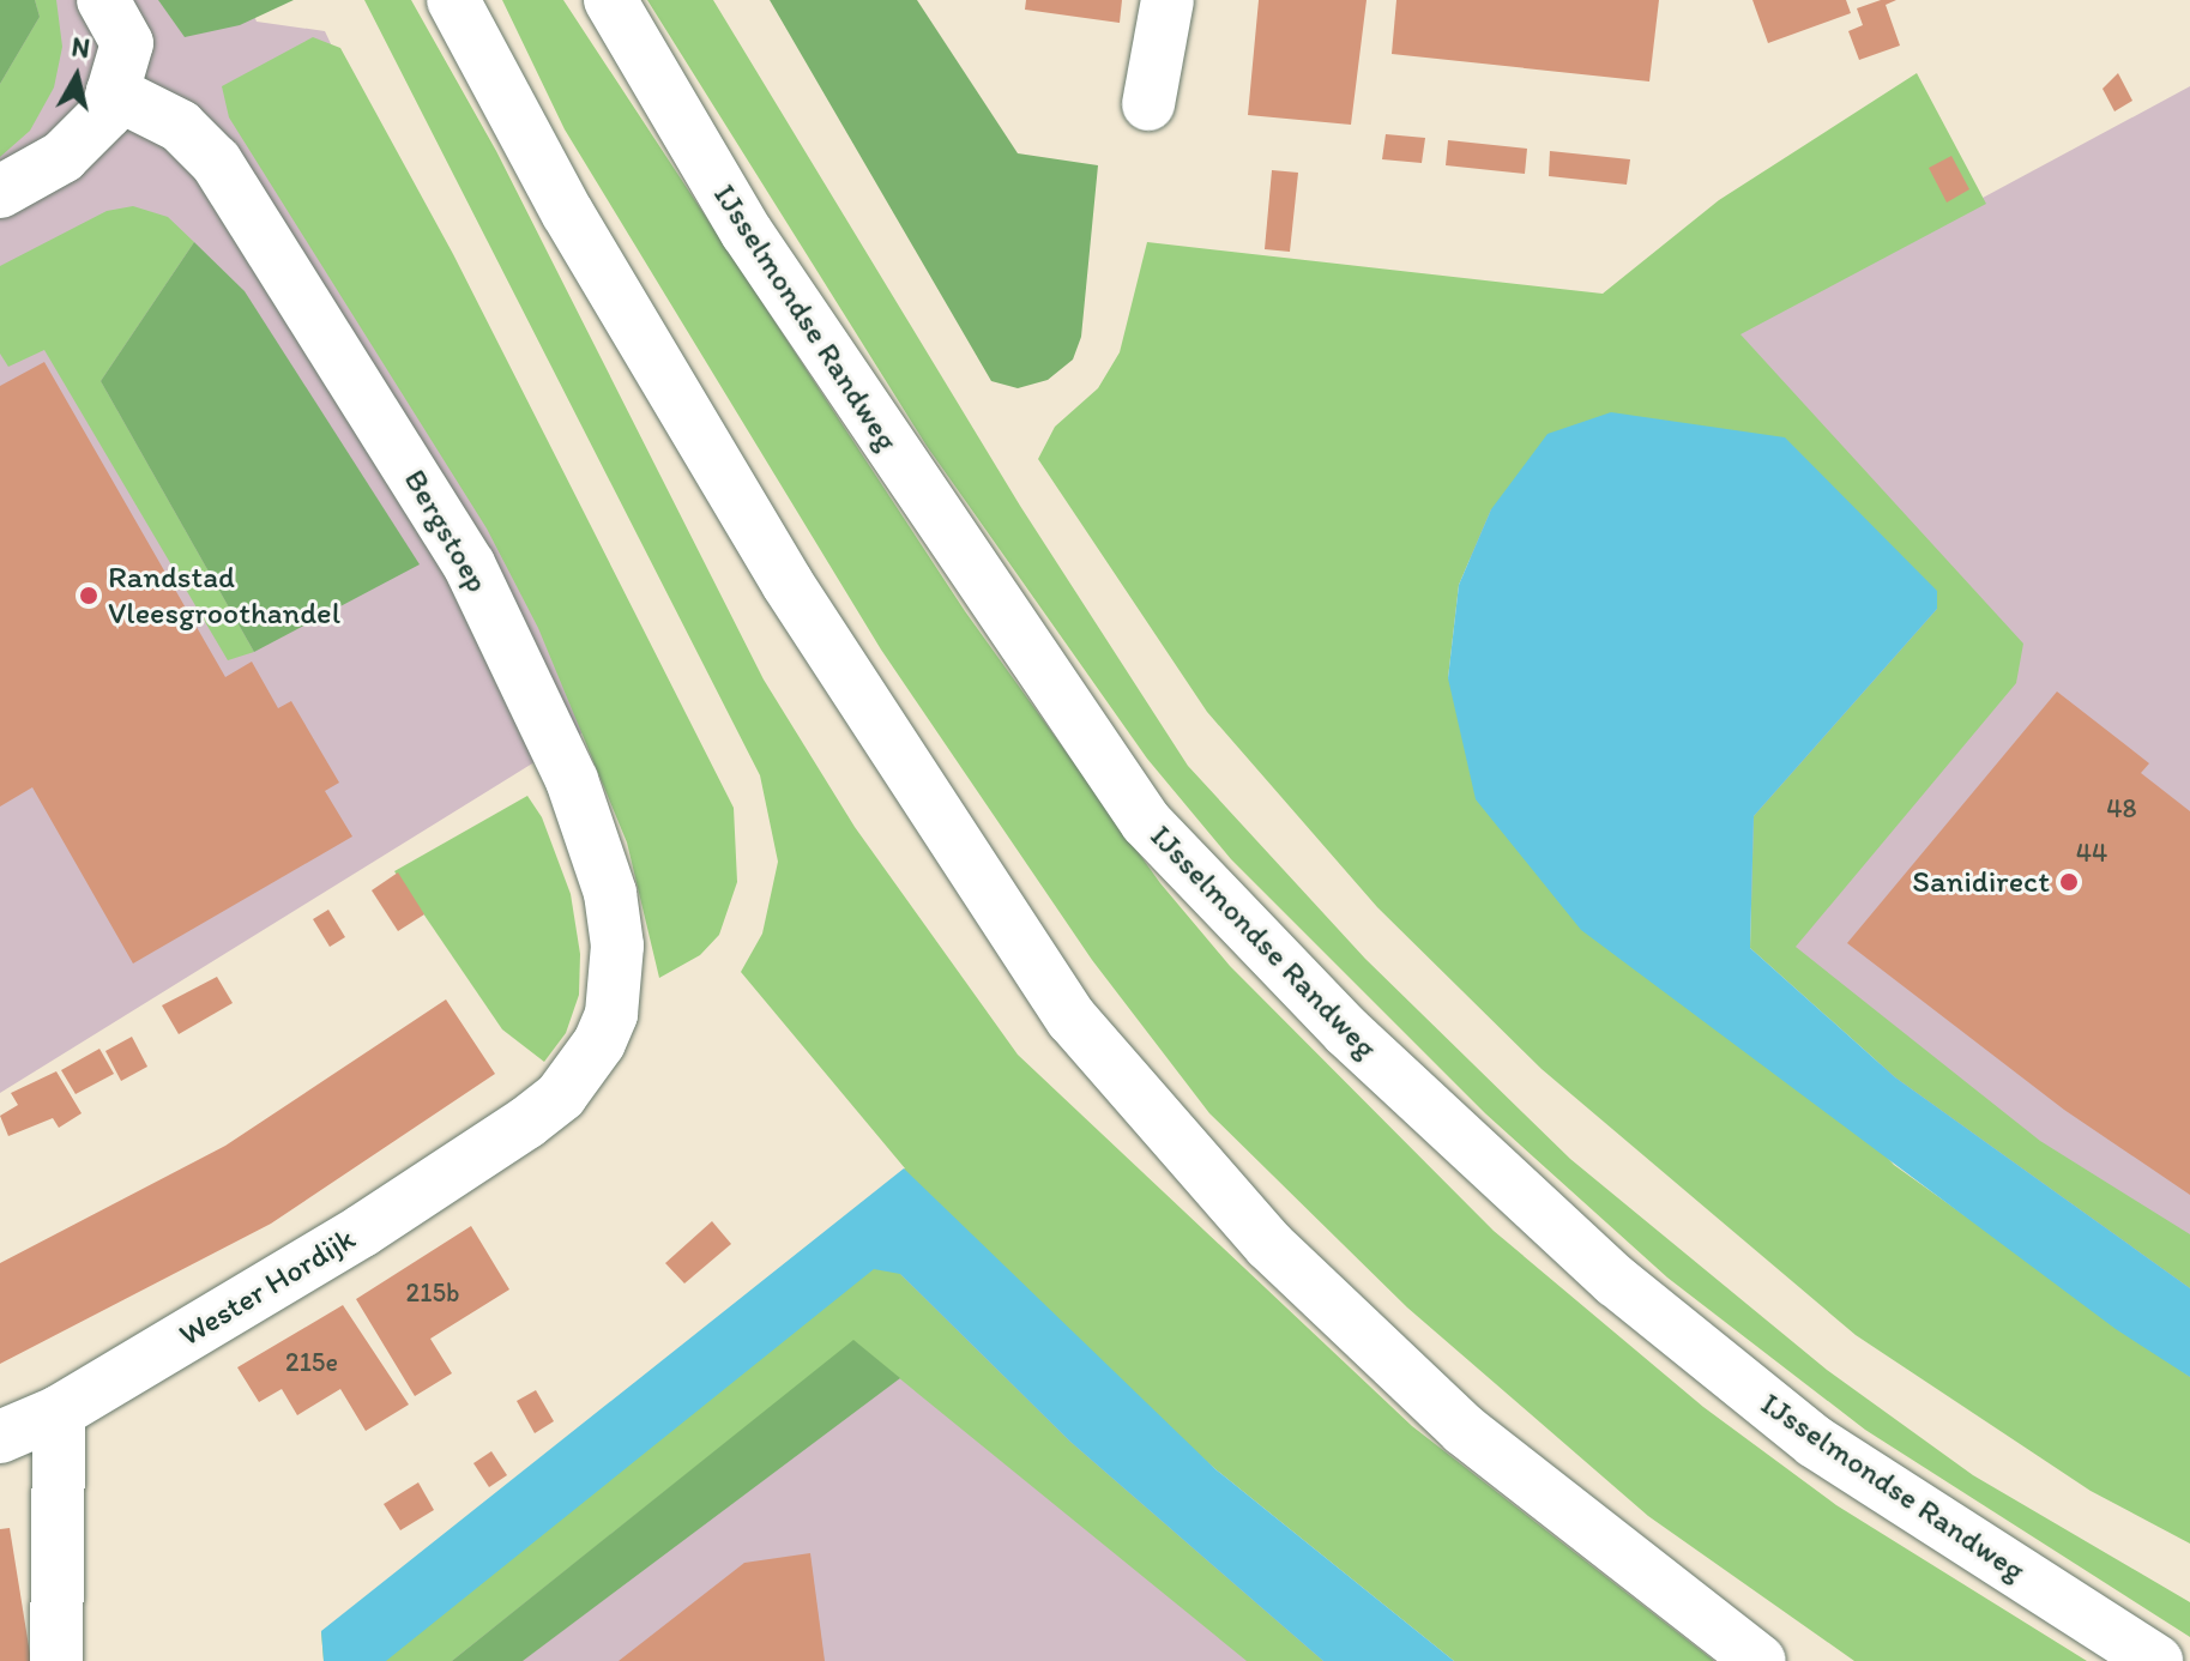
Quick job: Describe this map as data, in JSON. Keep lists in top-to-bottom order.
{
  "streets": {
    "main road": ["IJsselmondse Randweg", "Bergstoep", "Wester Hordijk"]
  },
  "crossings": [
    ["Bergstoep", "Wester Hordijk"]
  ],
  "places": ["Randstad Vleesgroothandel", "Sanidirect"],
  "house_numbers": [
    "48",
    "44",
    "215b",
    "215e"
  ],
  "north": "top"
}
